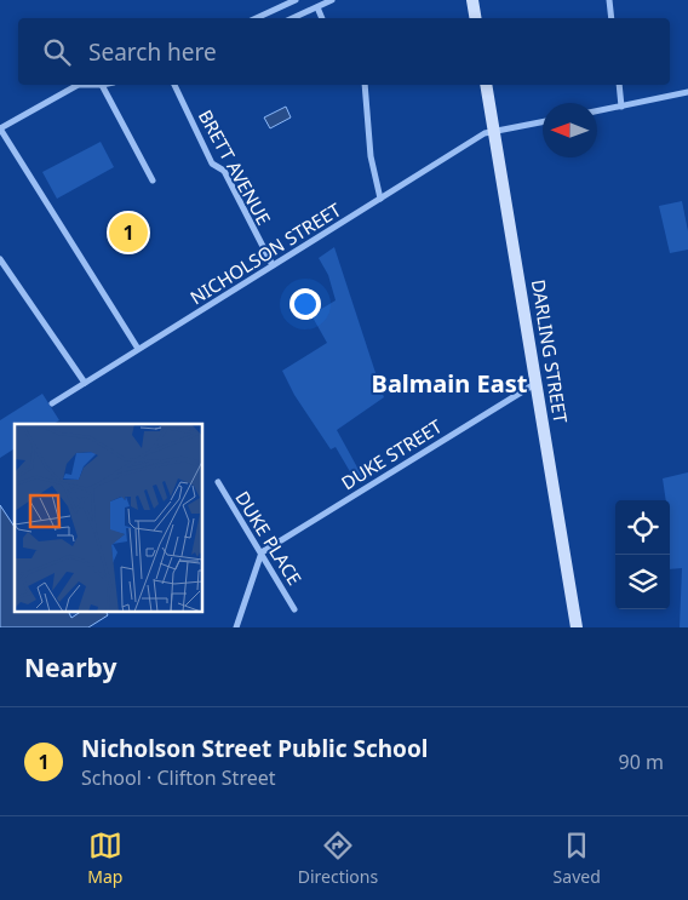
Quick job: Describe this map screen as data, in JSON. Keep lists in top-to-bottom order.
{
  "streets": {
    "street": [
      "BRETT AVENUE",
      "NICHOLSON STREET",
      "DARLING STREET",
      "DUKE STREET",
      "DUKE PLACE"
    ]
  },
  "crossings": [
    ["BRETT AVENUE", "NICHOLSON STREET"],
    ["NICHOLSON STREET", "DARLING STREET"],
    ["DARLING STREET", "DUKE STREET"],
    ["DUKE STREET", "DUKE PLACE"]
  ],
  "districts": ["Balmain East"],
  "north": "left",
  "page": {
    "search": "Search here",
    "pins": "1",
    "heading": "Nearby",
    "list": [
      {
        "mark": "1",
        "name": "Nicholson Street Public School",
        "note": "School · Clifton Street",
        "value": "90 m"
      }
    ],
    "nav": ["Map", "Directions", "Saved"]
  }
}
